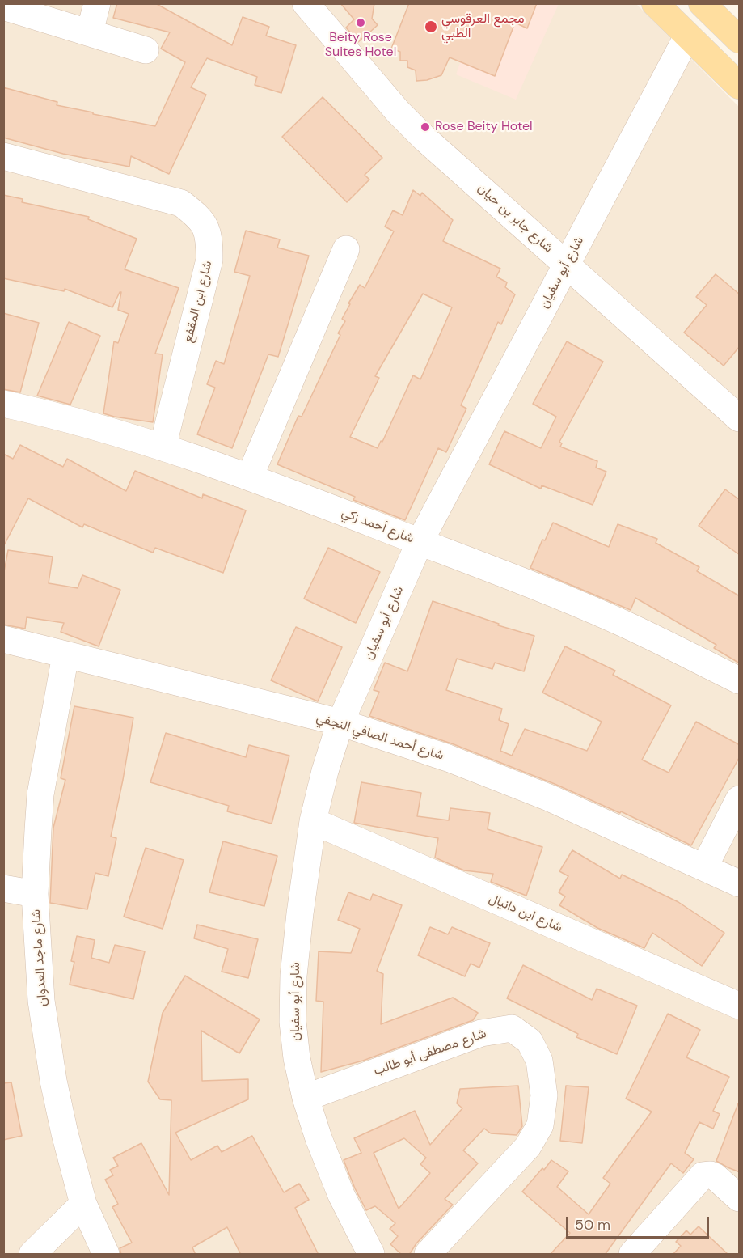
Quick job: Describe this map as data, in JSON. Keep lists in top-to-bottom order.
{
  "streets": {
    "street": [
      "شارع جابر بن حيان",
      "شارع أبو سفيان",
      "شارع ابن المقفع",
      "شارع أحمد زكي",
      "شارع أحمد الصافي النجفي",
      "شارع ابن دانيال",
      "شارع ماجد العدوان",
      "شارع مصطفى أبو طالب"
    ]
  },
  "crossings": [
    ["شارع جابر بن حيان", "شارع أبو سفيان"],
    ["شارع أبو سفيان", "شارع أحمد زكي"],
    ["شارع أبو سفيان", "شارع أحمد الصافي النجفي"],
    ["شارع أبو سفيان", "شارع ابن دانيال"],
    ["شارع أبو سفيان", "شارع مصطفى أبو طالب"],
    ["شارع ابن المقفع", "شارع أحمد زكي"],
    ["شارع أحمد الصافي النجفي", "شارع ماجد العدوان"]
  ],
  "places": ["Beity Rose Suites Hotel", "مجمع العرقوسي الطبي", "Rose Beity Hotel"],
  "scale_bar": "50 m"
}
